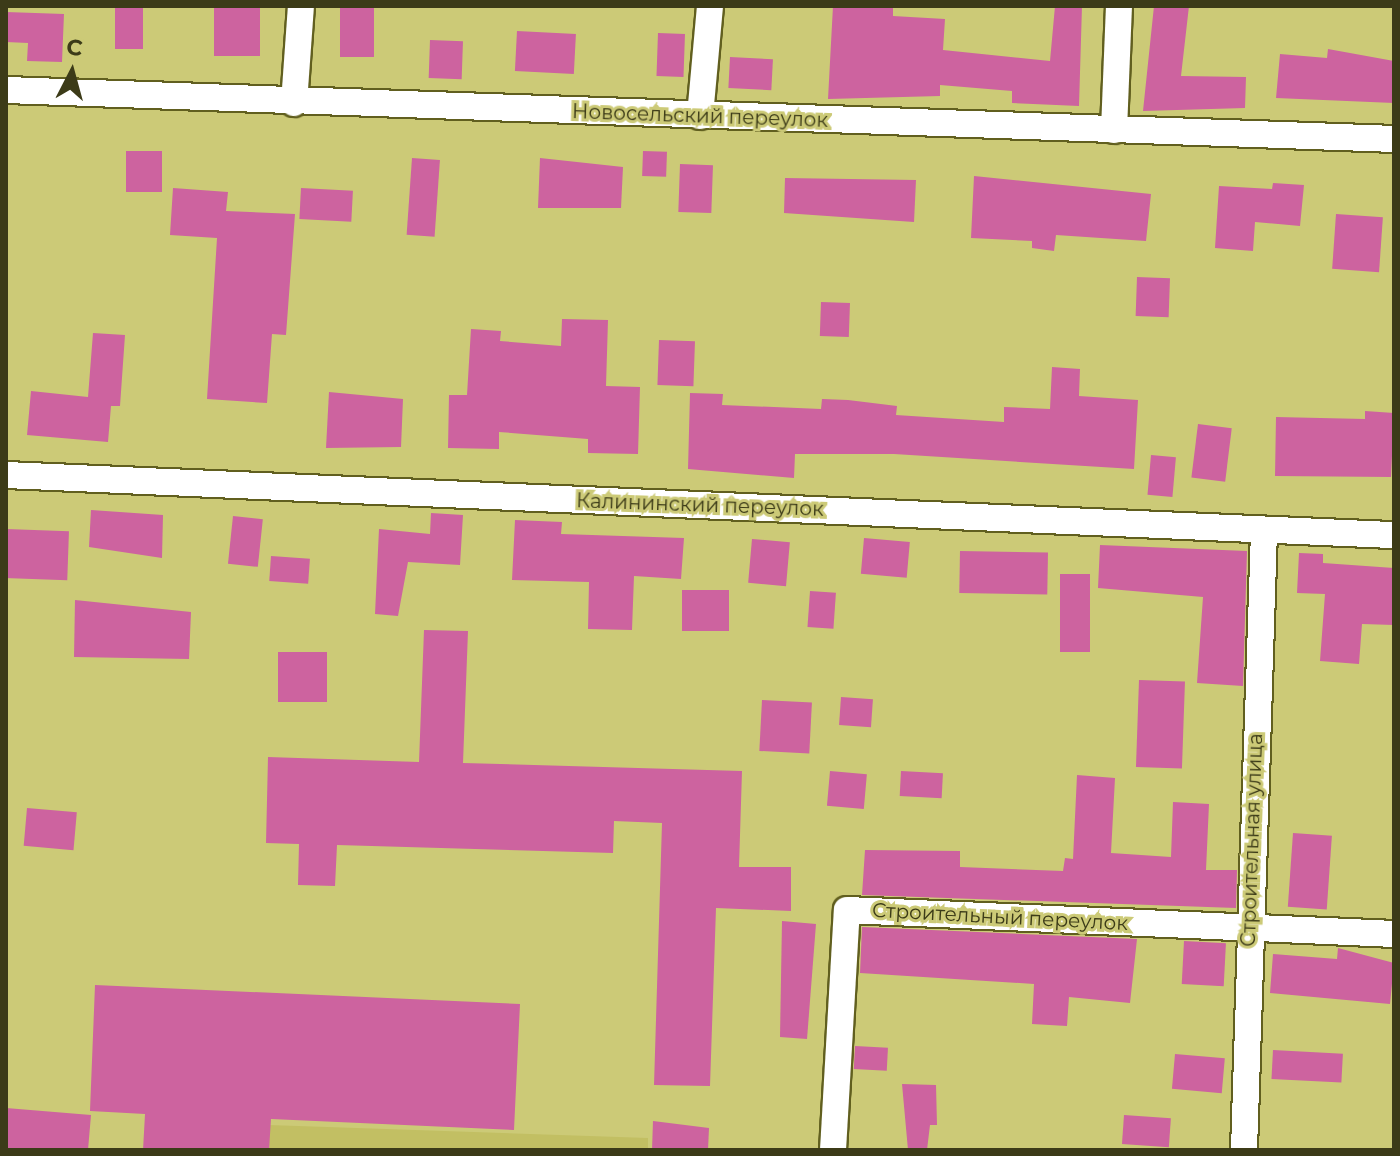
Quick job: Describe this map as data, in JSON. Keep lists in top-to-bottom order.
{
  "streets": {
    "street": [
      "Новосельский переулок",
      "Калининский переулок",
      "Строительная улица",
      "Строительный переулок"
    ]
  },
  "crossings": [
    ["Калининский переулок", "Строительная улица"],
    ["Строительная улица", "Строительный переулок"]
  ],
  "north": "top"
}
